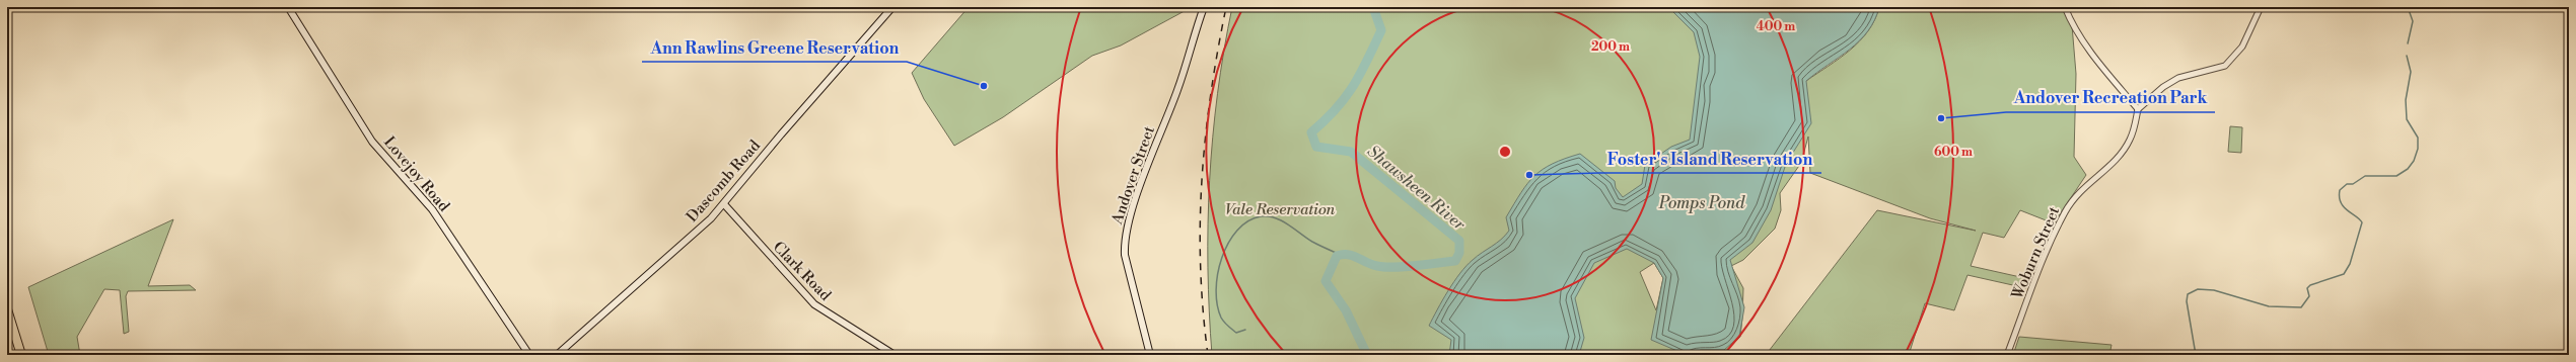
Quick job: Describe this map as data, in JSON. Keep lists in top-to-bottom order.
{
  "streets": {
    "main road": [
      "Lovejoy Road",
      "Andover Street",
      "Dascomb Road",
      "Clark Road"
    ],
    "street": ["Woburn Street"]
  },
  "crossings": [
    ["Dascomb Road", "Clark Road"]
  ],
  "water": ["Shawsheen River", "Pomps Pond"],
  "parks": ["Vale Reservation"],
  "places": ["Ann Rawlins Greene Reservation", "Andover Recreation Park", "Foster's Island Reservation"],
  "rings": ["400 m", "200 m", "600 m"]
}
